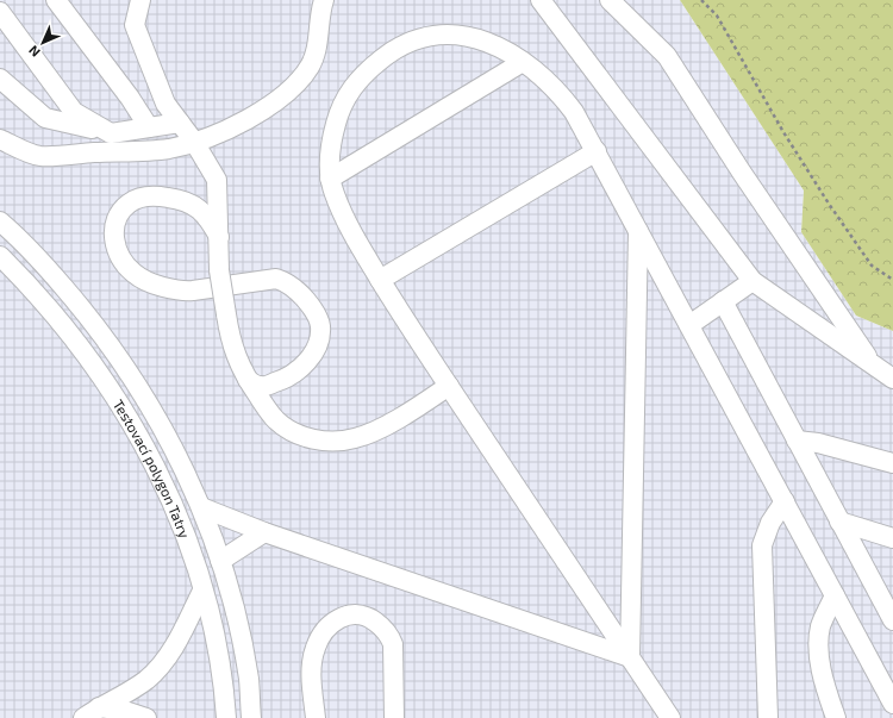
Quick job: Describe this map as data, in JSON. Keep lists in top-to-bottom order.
{
  "streets": {
    "street": ["Testovací polygon Tatry"]
  },
  "north": "bottom left"
}
